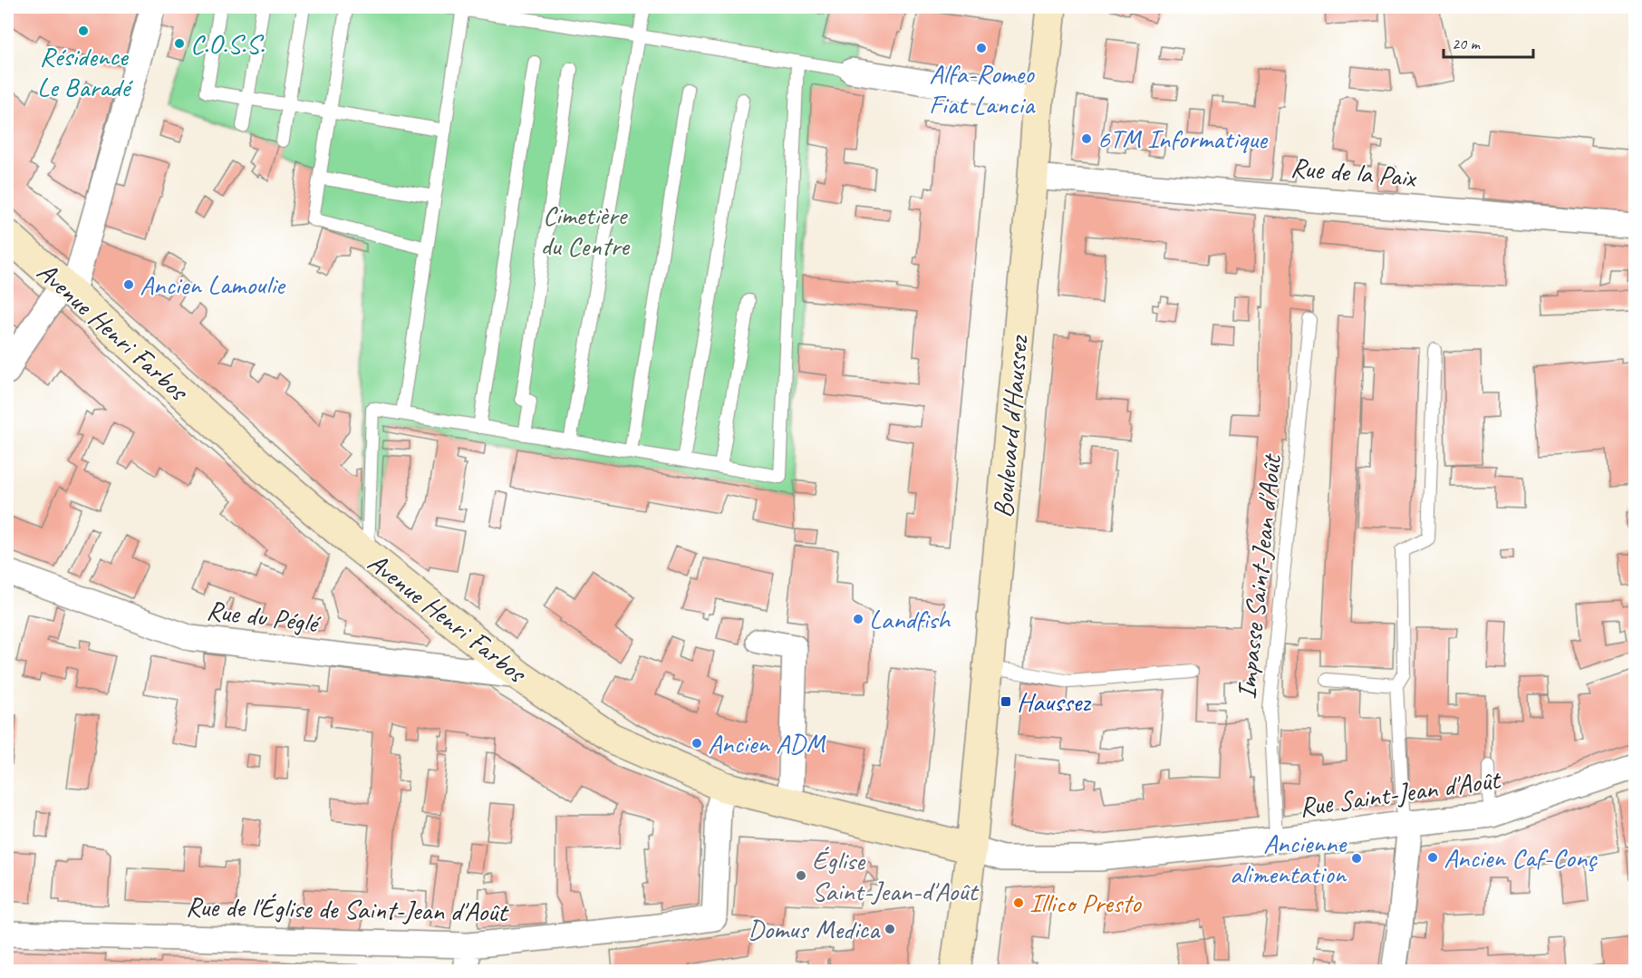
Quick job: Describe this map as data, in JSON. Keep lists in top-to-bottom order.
{
  "streets": {
    "main road": ["Avenue Henri Farbos", "Boulevard d'Haussez"],
    "street": [
      "Rue de la Paix",
      "Rue du Péglé",
      "Rue Saint-Jean d'Août",
      "Rue de l'Église de Saint-Jean d'Août"
    ],
    "lane": ["Impasse Saint-Jean d'Août"]
  },
  "crossings": [
    ["Rue de la Paix", "Boulevard d'Haussez"],
    ["Avenue Henri Farbos", "Boulevard d'Haussez"],
    ["Avenue Henri Farbos", "Rue du Péglé"],
    ["Avenue Henri Farbos", "Rue Saint-Jean d'Août"],
    ["Avenue Henri Farbos", "Rue de l'Église de Saint-Jean d'Août"],
    ["Boulevard d'Haussez", "Rue Saint-Jean d'Août"],
    ["Impasse Saint-Jean d'Août", "Rue Saint-Jean d'Août"]
  ],
  "parks": ["Cimetière du Centre"],
  "places": {
    "other": [
      "Résidence Le Baradé",
      "C.O.S.S.",
      "Alfa-Romeo Fiat Lancia",
      "6TM Informatique",
      "Ancien Lamoulie",
      "Landfish",
      "Ancien ADM",
      "Ancien Caf-Conç",
      "Ancienne alimentation",
      "Église Saint-Jean-d'Août",
      "Illico Presto",
      "Domus Medica"
    ],
    "transit": ["Haussez"]
  },
  "scale_bar": "20 m"
}
